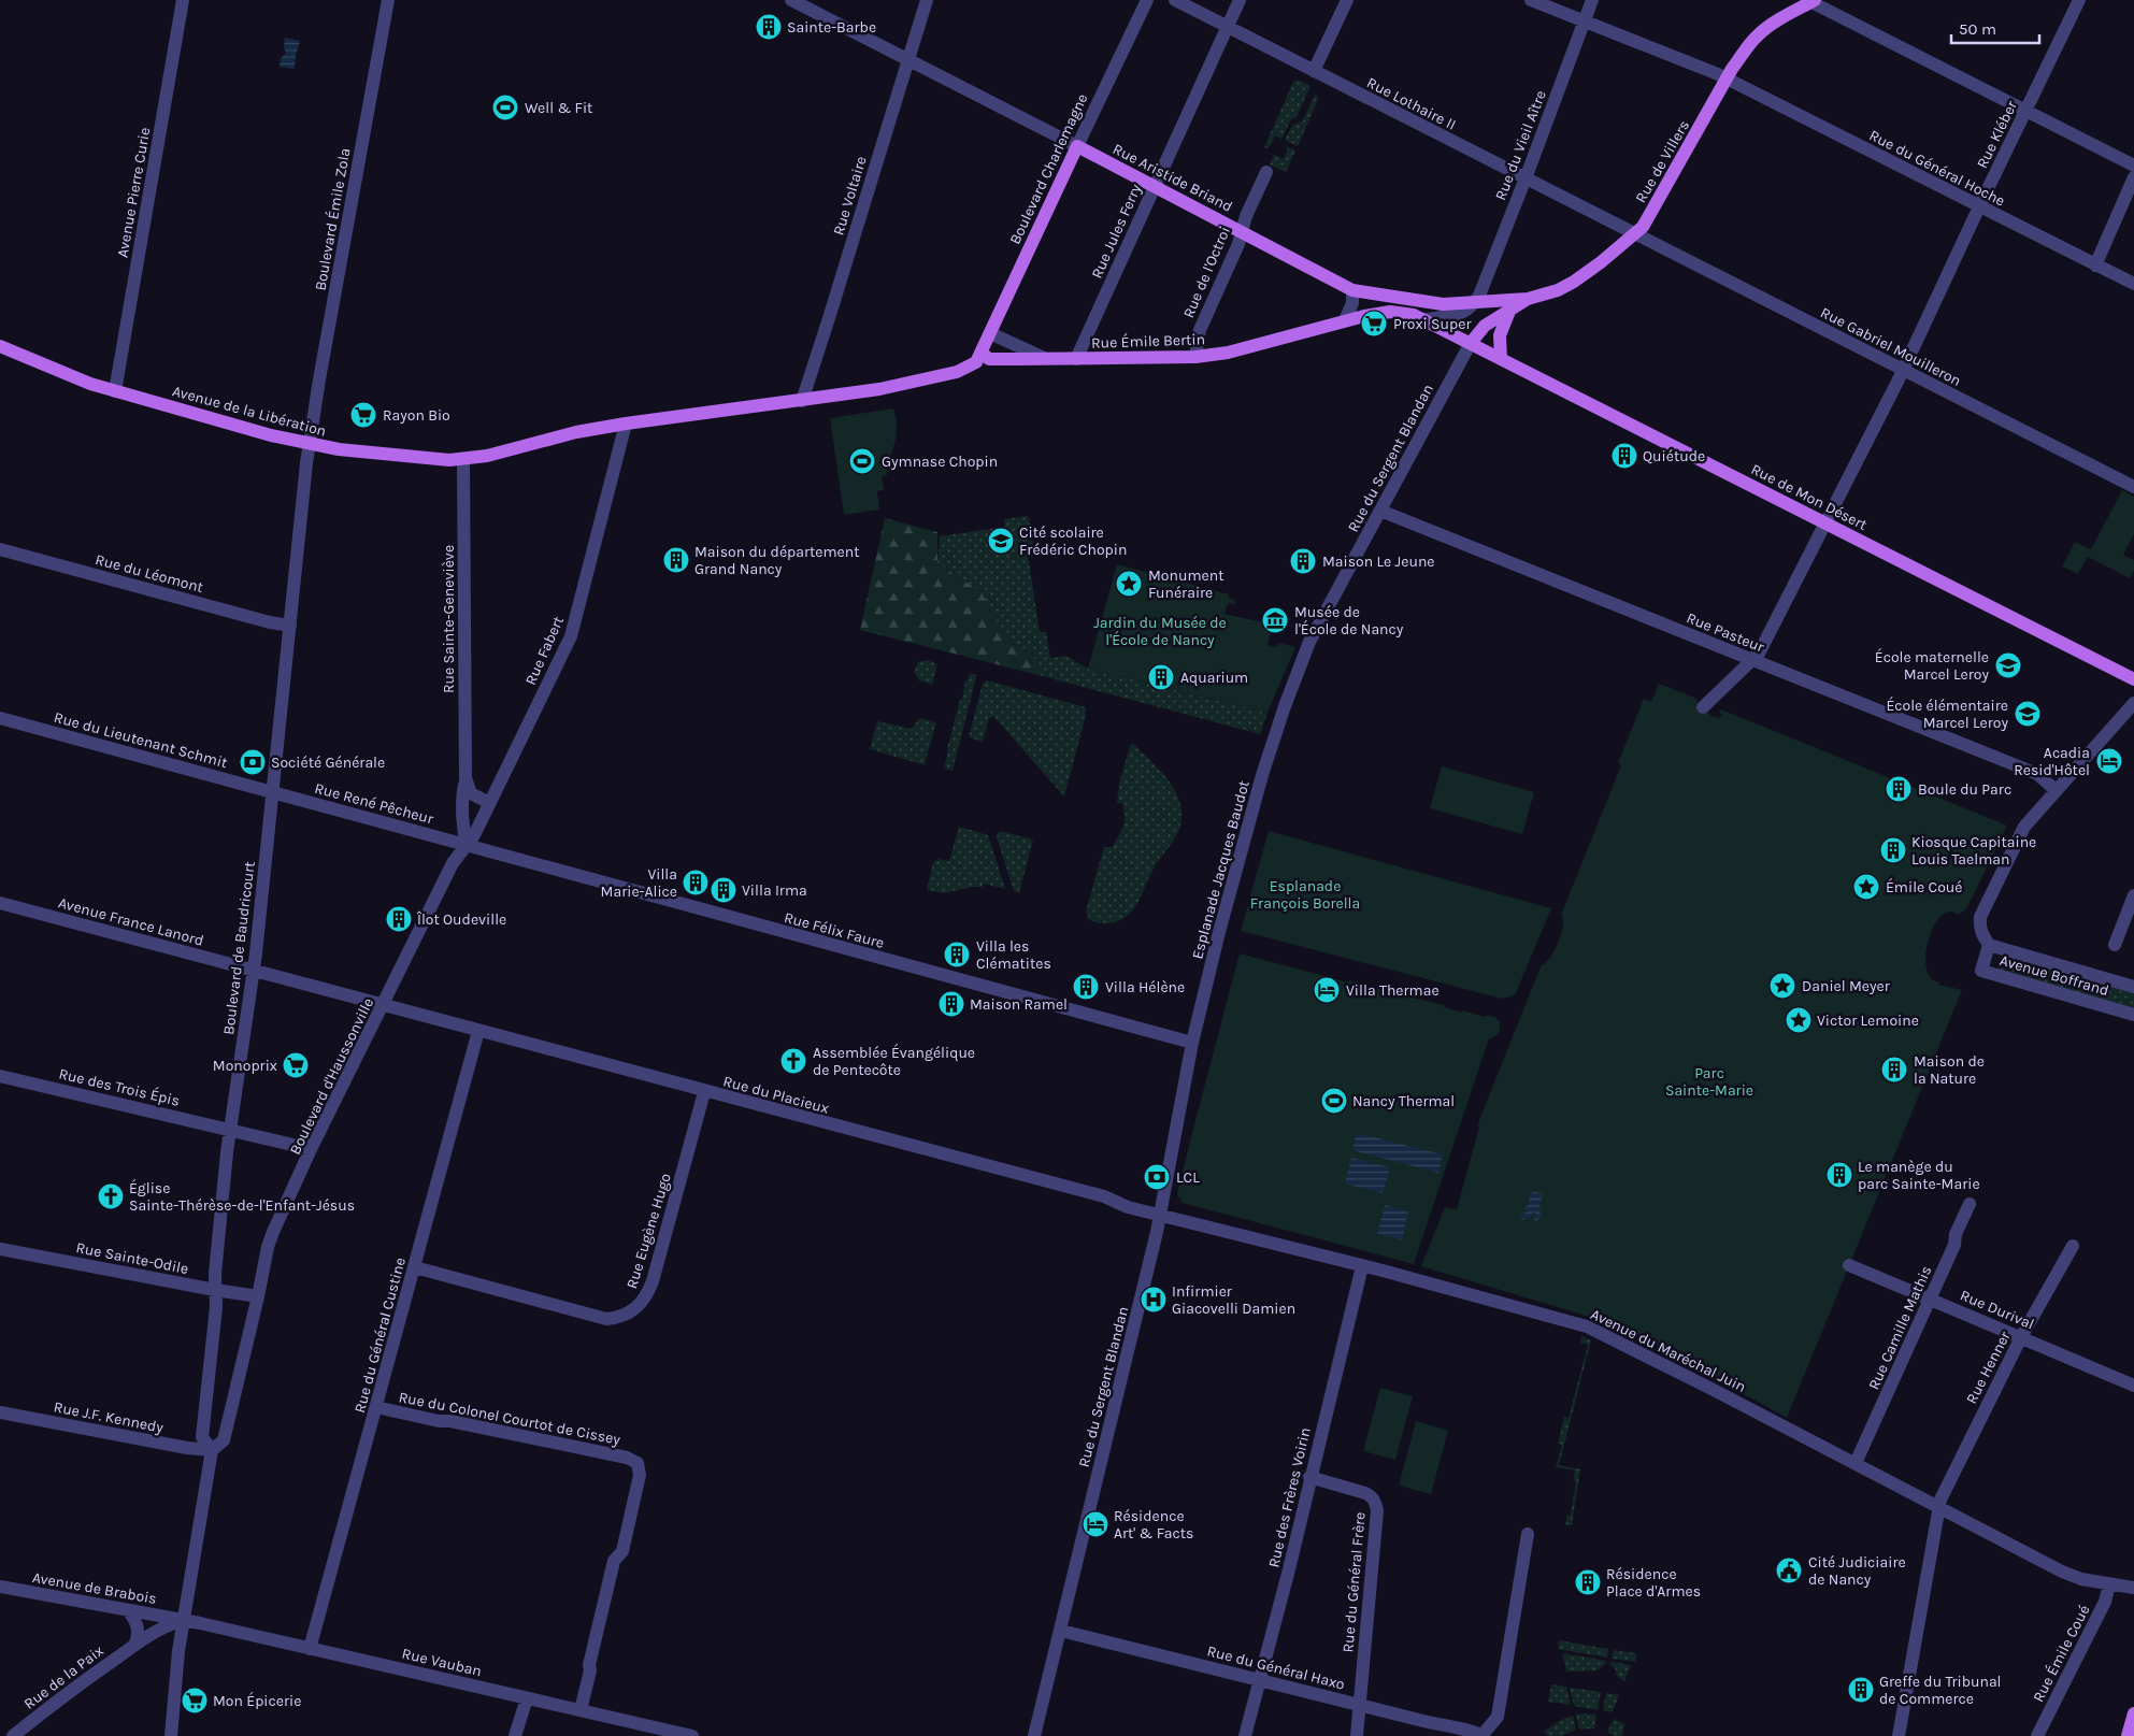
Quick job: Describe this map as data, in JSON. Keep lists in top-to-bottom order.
{
  "streets": {
    "main road": [
      "Rue de Villers",
      "Boulevard Charlemagne",
      "Rue Aristide Briand",
      "Rue Émile Bertin",
      "Avenue de la Libération",
      "Rue de Mon Désert"
    ],
    "street": [
      "Rue Lothaire II",
      "Rue Kléber",
      "Rue du Vieil Aître",
      "Rue du Général Hoche",
      "Avenue Pierre Curie",
      "Rue Voltaire",
      "Boulevard Émile Zola",
      "Rue Jules Ferry",
      "Rue de l'Octroi",
      "Rue Gabriel Mouilleron",
      "Rue du Sergent Blandan",
      "Rue du Léomont",
      "Rue Sainte-Geneviève",
      "Rue Pasteur",
      "Rue Fabert",
      "Rue du Lieutenant Schmit",
      "Rue René Pêcheur",
      "Esplanade Jacques Baudot",
      "Avenue France Lanord",
      "Rue Félix Faure",
      "Boulevard de Baudricourt",
      "Avenue Boffrand",
      "Boulevard d'Haussonville",
      "Rue des Trois Épis",
      "Rue du Placieux",
      "Rue Eugène Hugo",
      "Rue Sainte-Odile",
      "Rue Durival",
      "Rue Camille Mathis",
      "Rue du Général Custine",
      "Avenue du Maréchal Juin",
      "Rue Henner",
      "Rue J.F. Kennedy",
      "Rue du Colonel Courtot de Cissey",
      "Rue des Frères Voirin",
      "Rue du Général Frère",
      "Avenue de Brabois",
      "Rue Émile Coué",
      "Rue Vauban",
      "Rue du Général Haxo",
      "Rue de la Paix"
    ]
  },
  "crossings": [
    ["Rue Lothaire II", "Rue du Vieil Aître"],
    ["Rue Lothaire II", "Rue de Villers"],
    ["Rue Lothaire II", "Rue Jules Ferry"],
    ["Rue Lothaire II", "Rue Gabriel Mouilleron"],
    ["Rue Kléber", "Rue du Général Hoche"],
    ["Rue Kléber", "Rue Gabriel Mouilleron"],
    ["Rue Kléber", "Rue de Mon Désert"],
    ["Rue Kléber", "Rue Pasteur"],
    ["Rue du Vieil Aître", "Rue du Général Hoche"],
    ["Rue du Vieil Aître", "Rue Aristide Briand"],
    ["Rue de Villers", "Rue du Général Hoche"],
    ["Rue de Villers", "Rue Aristide Briand"],
    ["Rue de Villers", "Rue Gabriel Mouilleron"],
    ["Rue de Villers", "Rue du Sergent Blandan"],
    ["Rue de Villers", "Rue de Mon Désert"],
    ["Boulevard Charlemagne", "Rue Aristide Briand"],
    ["Boulevard Charlemagne", "Rue Émile Bertin"],
    ["Rue Aristide Briand", "Rue Voltaire"],
    ["Rue Aristide Briand", "Rue Jules Ferry"],
    ["Rue Aristide Briand", "Rue de l'Octroi"],
    ["Avenue Pierre Curie", "Avenue de la Libération"],
    ["Boulevard Émile Zola", "Avenue de la Libération"],
    ["Boulevard Émile Zola", "Boulevard de Baudricourt"],
    ["Rue Jules Ferry", "Rue Émile Bertin"],
    ["Rue de l'Octroi", "Rue Émile Bertin"],
    ["Rue Émile Bertin", "Rue de Mon Désert"],
    ["Avenue de la Libération", "Rue Sainte-Geneviève"],
    ["Avenue de la Libération", "Rue Fabert"],
    ["Avenue de la Libération", "Boulevard de Baudricourt"],
    ["Rue du Sergent Blandan", "Rue de Mon Désert"],
    ["Rue du Sergent Blandan", "Rue Pasteur"],
    ["Rue du Sergent Blandan", "Esplanade Jacques Baudot"],
    ["Rue du Sergent Blandan", "Rue Félix Faure"],
    ["Rue du Sergent Blandan", "Rue du Placieux"],
    ["Rue du Sergent Blandan", "Avenue du Maréchal Juin"],
    ["Rue du Sergent Blandan", "Rue du Général Haxo"],
    ["Rue du Léomont", "Boulevard de Baudricourt"],
    ["Rue Sainte-Geneviève", "Rue Fabert"],
    ["Rue Sainte-Geneviève", "Rue René Pêcheur"],
    ["Rue Sainte-Geneviève", "Rue Félix Faure"],
    ["Rue Sainte-Geneviève", "Boulevard d'Haussonville"],
    ["Rue Fabert", "Rue René Pêcheur"],
    ["Rue Fabert", "Rue Félix Faure"],
    ["Rue Fabert", "Boulevard d'Haussonville"],
    ["Rue du Lieutenant Schmit", "Rue René Pêcheur"],
    ["Rue du Lieutenant Schmit", "Boulevard de Baudricourt"],
    ["Rue René Pêcheur", "Rue Félix Faure"],
    ["Rue René Pêcheur", "Boulevard de Baudricourt"],
    ["Rue René Pêcheur", "Boulevard d'Haussonville"],
    ["Esplanade Jacques Baudot", "Rue Félix Faure"],
    ["Avenue France Lanord", "Boulevard de Baudricourt"],
    ["Avenue France Lanord", "Boulevard d'Haussonville"],
    ["Avenue France Lanord", "Rue du Placieux"],
    ["Rue Félix Faure", "Boulevard d'Haussonville"],
    ["Boulevard de Baudricourt", "Boulevard d'Haussonville"],
    ["Boulevard de Baudricourt", "Rue des Trois Épis"],
    ["Boulevard de Baudricourt", "Rue Sainte-Odile"],
    ["Boulevard de Baudricourt", "Rue J.F. Kennedy"],
    ["Boulevard d'Haussonville", "Rue des Trois Épis"],
    ["Boulevard d'Haussonville", "Rue du Placieux"],
    ["Boulevard d'Haussonville", "Rue Sainte-Odile"],
    ["Boulevard d'Haussonville", "Rue J.F. Kennedy"],
    ["Rue du Placieux", "Rue Eugène Hugo"],
    ["Rue du Placieux", "Rue du Général Custine"],
    ["Rue du Placieux", "Avenue du Maréchal Juin"],
    ["Rue Eugène Hugo", "Rue du Général Custine"],
    ["Rue Durival", "Rue Camille Mathis"],
    ["Rue Durival", "Rue Henner"],
    ["Rue Camille Mathis", "Avenue du Maréchal Juin"],
    ["Rue du Général Custine", "Rue du Colonel Courtot de Cissey"],
    ["Rue du Général Custine", "Rue Vauban"],
    ["Avenue du Maréchal Juin", "Rue Henner"],
    ["Avenue du Maréchal Juin", "Rue des Frères Voirin"],
    ["Avenue du Maréchal Juin", "Rue Émile Coué"],
    ["Rue du Colonel Courtot de Cissey", "Rue Vauban"],
    ["Rue des Frères Voirin", "Rue du Général Frère"],
    ["Rue des Frères Voirin", "Rue du Général Haxo"],
    ["Rue du Général Frère", "Rue du Général Haxo"],
    ["Avenue de Brabois", "Rue Vauban"],
    ["Avenue de Brabois", "Rue de la Paix"],
    ["Rue Vauban", "Rue de la Paix"]
  ],
  "parks": ["Jardin du Musée de l'École de Nancy", "Esplanade François Borella", "Parc Sainte-Marie"],
  "places": {
    "building": [
      "Sainte-Barbe",
      "Quiétude",
      "Maison du département Grand Nancy",
      "Maison Le Jeune",
      "Aquarium",
      "Boule du Parc",
      "Kiosque Capitaine Louis Taelman",
      "Villa Marie-Alice",
      "Villa Irma",
      "Îlot Oudeville",
      "Villa les Clématites",
      "Villa Hélène",
      "Maison Ramel",
      "Maison de la Nature",
      "Le manège du parc Sainte-Marie",
      "Résidence Place d'Armes",
      "Greffe du Tribunal de Commerce"
    ],
    "sports": ["Well & Fit", "Gymnase Chopin", "Nancy Thermal"],
    "supermarket": [
      "Proxi Super",
      "Rayon Bio",
      "Monoprix",
      "Mon Épicerie"
    ],
    "school or university": ["Cité scolaire Frédéric Chopin", "École maternelle Marcel Leroy", "École élémentaire Marcel Leroy"],
    "place": [
      "Monument Funéraire",
      "Émile Coué",
      "Daniel Meyer",
      "Victor Lemoine"
    ],
    "museum": ["Musée de l'École de Nancy"],
    "hotel": ["Acadia Resid'Hôtel", "Villa Thermae", "Résidence Art' & Facts"],
    "bank": ["Société Générale", "LCL"],
    "church": ["Assemblée Évangélique de Pentecôte", "Église Sainte-Thérèse-de-l'Enfant-Jésus"],
    "hospital": ["Infirmier Giacovelli Damien"],
    "public building": ["Cité Judiciaire de Nancy"]
  },
  "scale_bar": "50 m"
}
